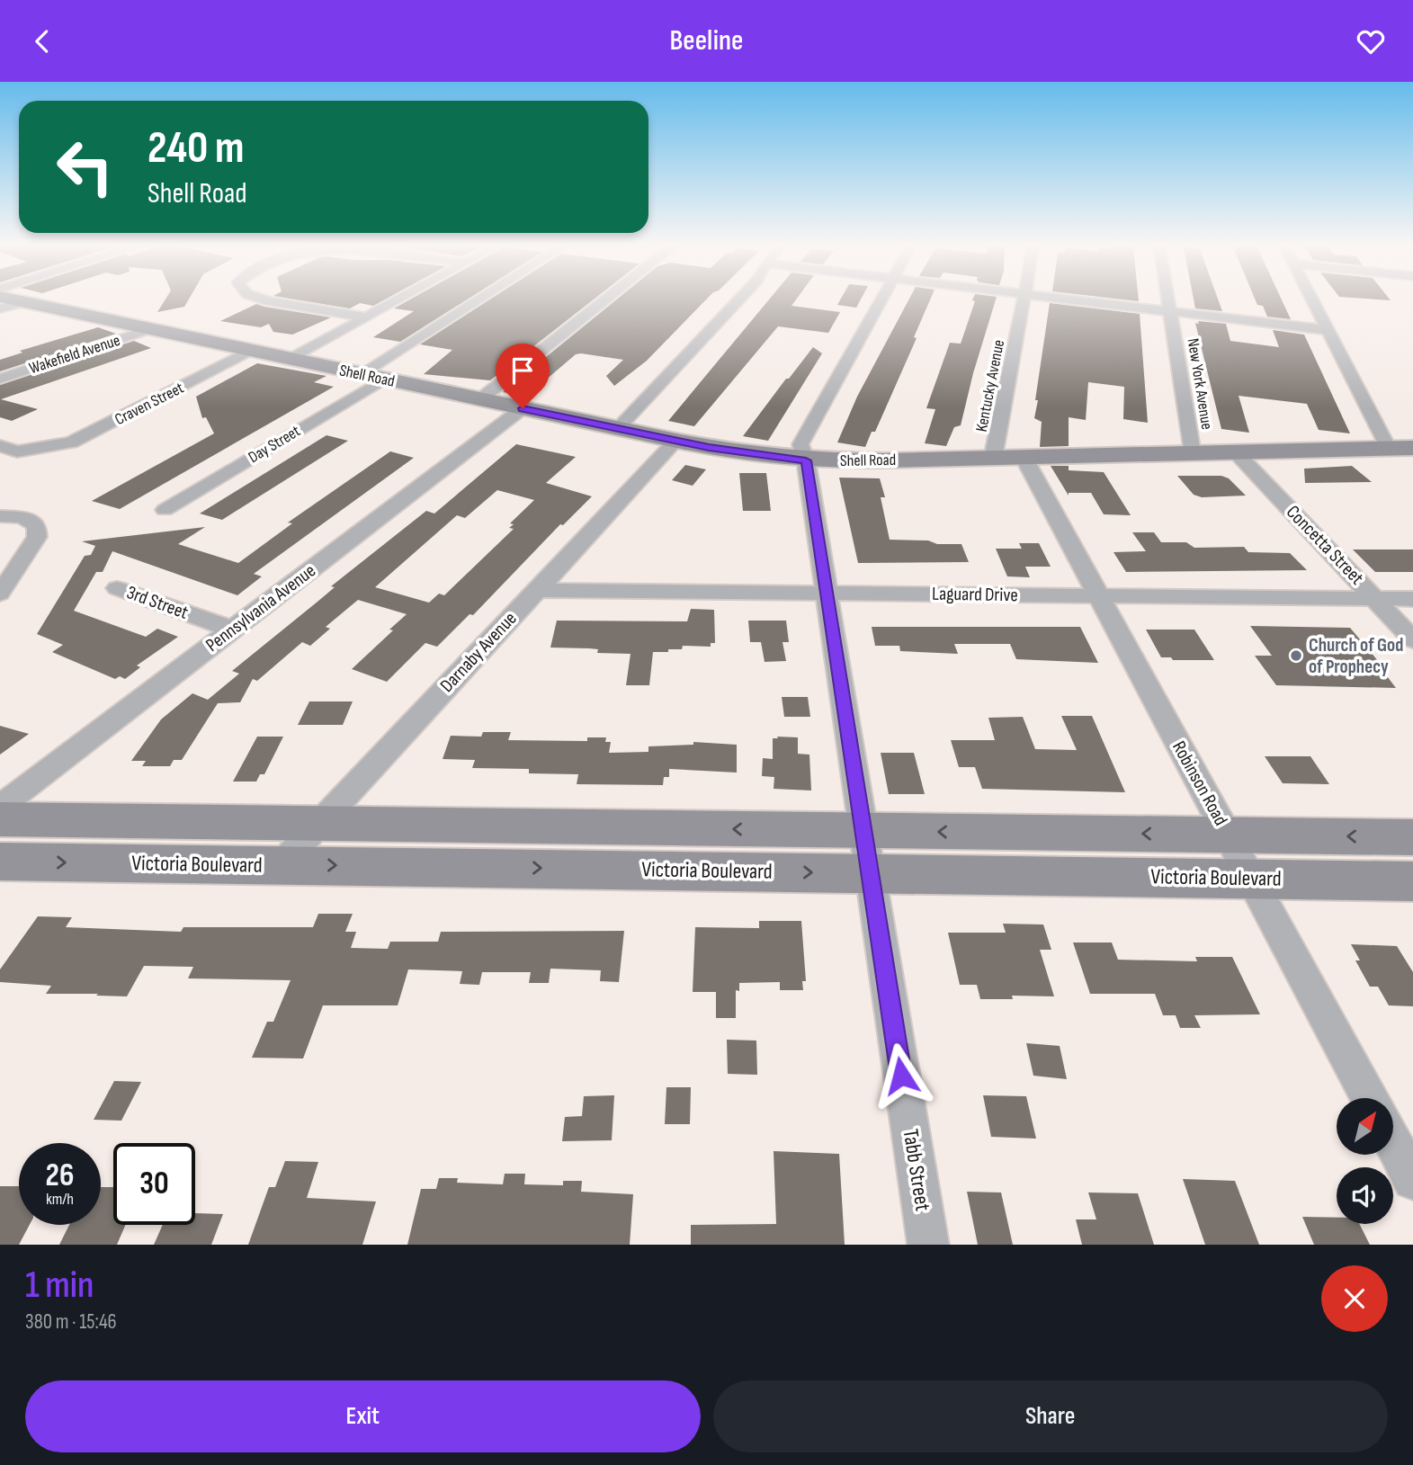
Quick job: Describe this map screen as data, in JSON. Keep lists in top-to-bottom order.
{
  "streets": {
    "street": [
      "Wakefield Avenue",
      "Shell Road",
      "New York Avenue",
      "Kentucky Avenue",
      "Craven Street",
      "Day Street",
      "Concetta Street",
      "Laguard Drive",
      "3rd Street",
      "Pennsylvania Avenue",
      "Darnaby Avenue",
      "Robinson Road",
      "Victoria Boulevard",
      "Tabb Street"
    ]
  },
  "crossings": [
    ["Wakefield Avenue", "Shell Road"],
    ["Shell Road", "New York Avenue"],
    ["Shell Road", "Kentucky Avenue"],
    ["Shell Road", "Craven Street"],
    ["Shell Road", "Day Street"],
    ["Shell Road", "Concetta Street"],
    ["Shell Road", "Pennsylvania Avenue"],
    ["Shell Road", "Darnaby Avenue"],
    ["Shell Road", "Robinson Road"],
    ["Shell Road", "Tabb Street"],
    ["Concetta Street", "Laguard Drive"],
    ["Laguard Drive", "Darnaby Avenue"],
    ["Laguard Drive", "Robinson Road"],
    ["Laguard Drive", "Tabb Street"],
    ["3rd Street", "Pennsylvania Avenue"],
    ["Darnaby Avenue", "Victoria Boulevard"],
    ["Robinson Road", "Victoria Boulevard"],
    ["Victoria Boulevard", "Tabb Street"]
  ],
  "places": ["Church of God of Prophecy"],
  "north": "top right",
  "page": {
    "header": "Beeline",
    "turn": ["240 m", "Shell Road"],
    "speed": "26 km/h",
    "limit": "30",
    "heading": ["1 min", "380 m · 15:46"],
    "buttons": ["Exit", "Share"]
  }
}
